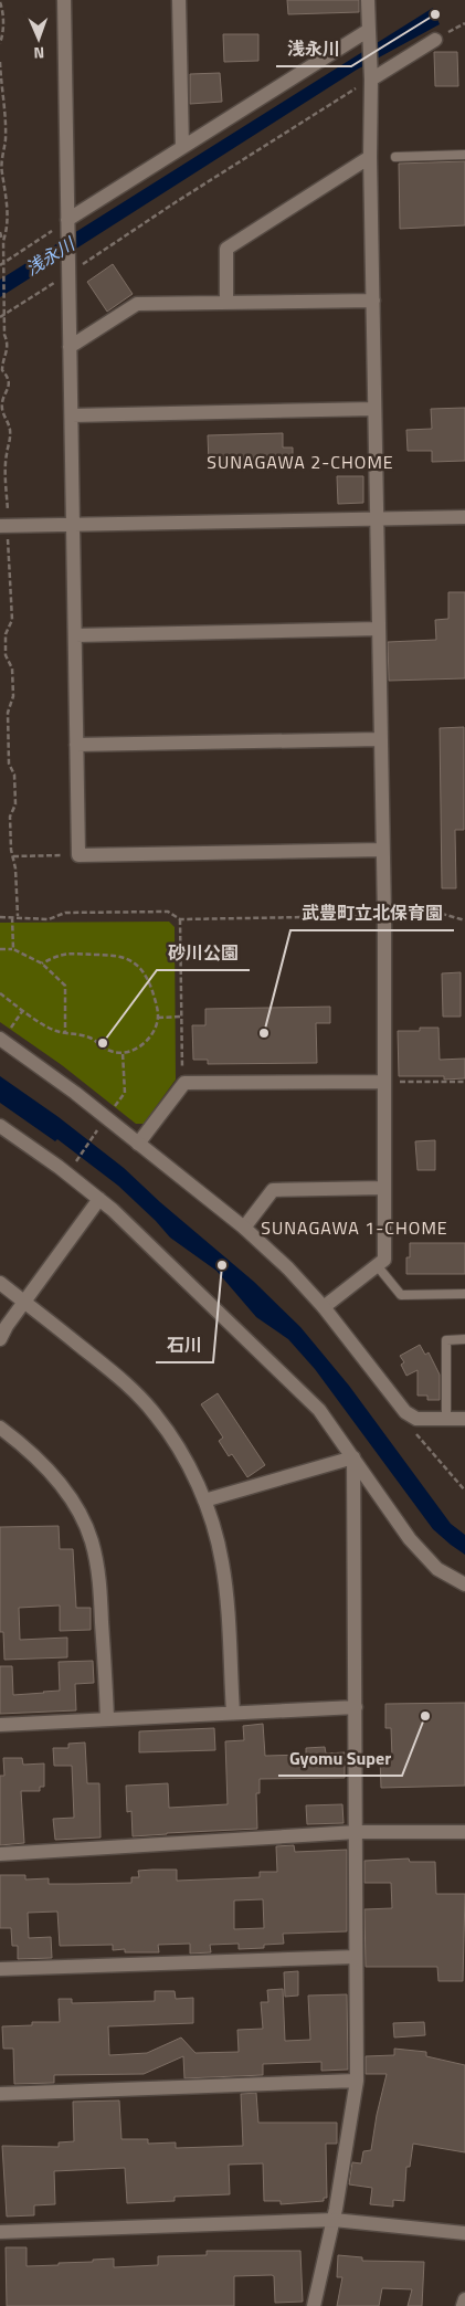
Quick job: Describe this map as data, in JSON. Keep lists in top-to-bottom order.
{
  "districts": ["SUNAGAWA 2-CHOME", "SUNAGAWA 1-CHOME"],
  "water": ["浅永川"],
  "places": [
    "浅永川",
    "武豊町立北保育園",
    "砂川公園",
    "石川",
    "Gyomu Super"
  ],
  "north": "bottom"
}
